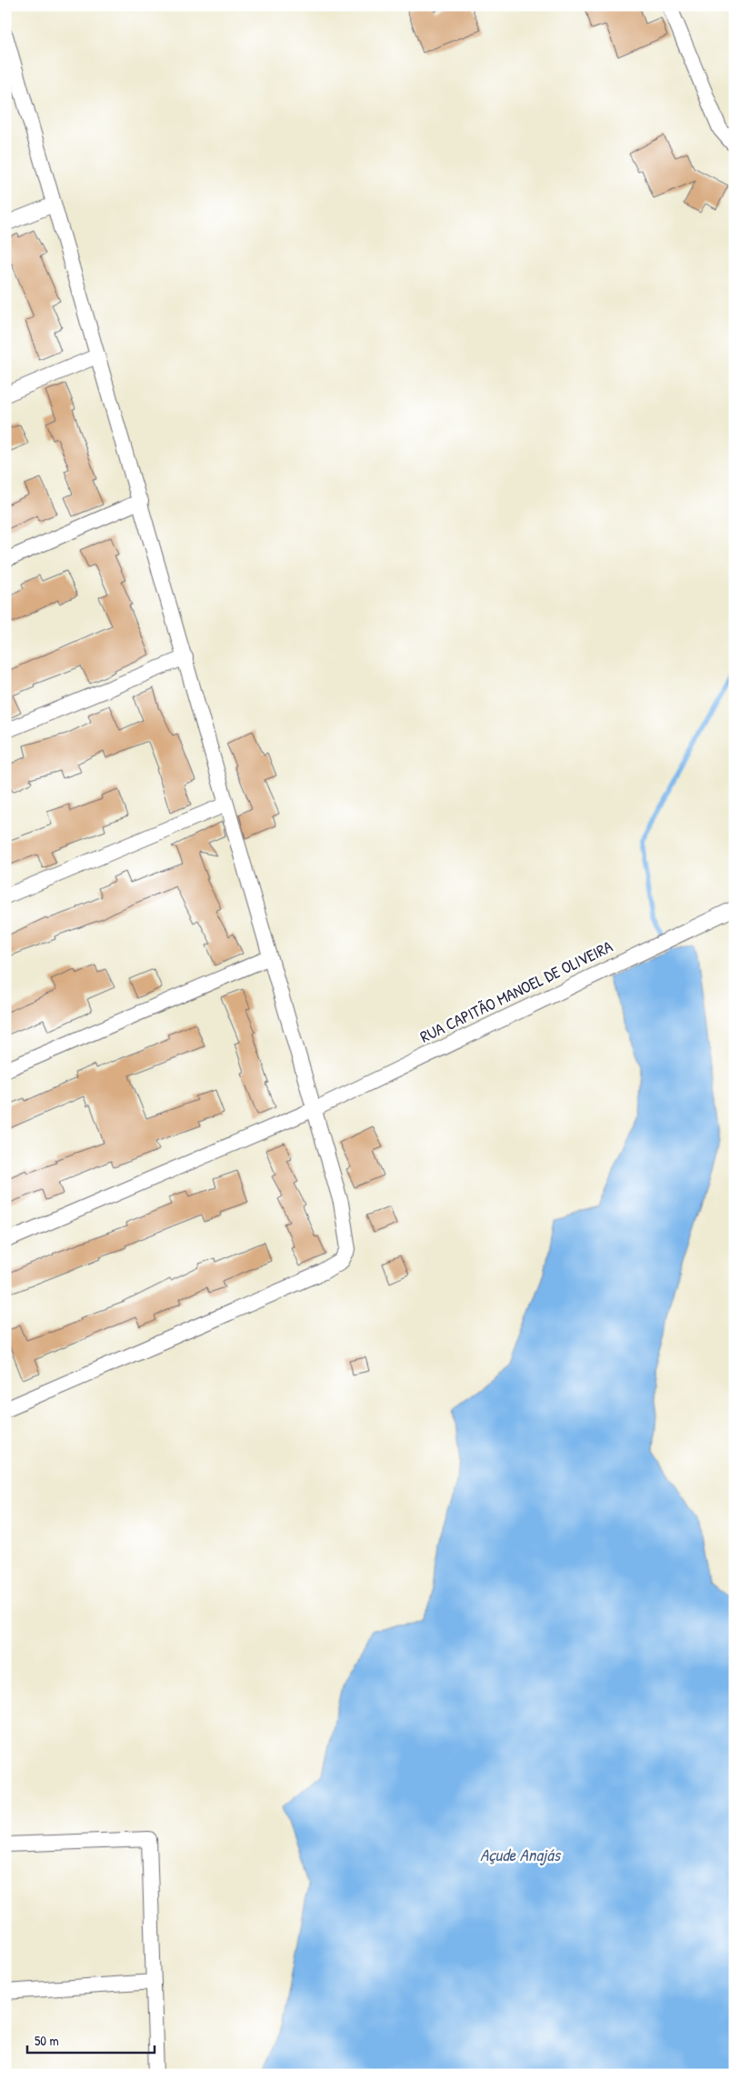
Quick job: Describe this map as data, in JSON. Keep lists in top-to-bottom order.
{
  "streets": {
    "street": ["RUA CAPITÃO MANOEL DE OLIVEIRA"]
  },
  "water": ["Açude Anajás"],
  "scale_bar": "50 m"
}
